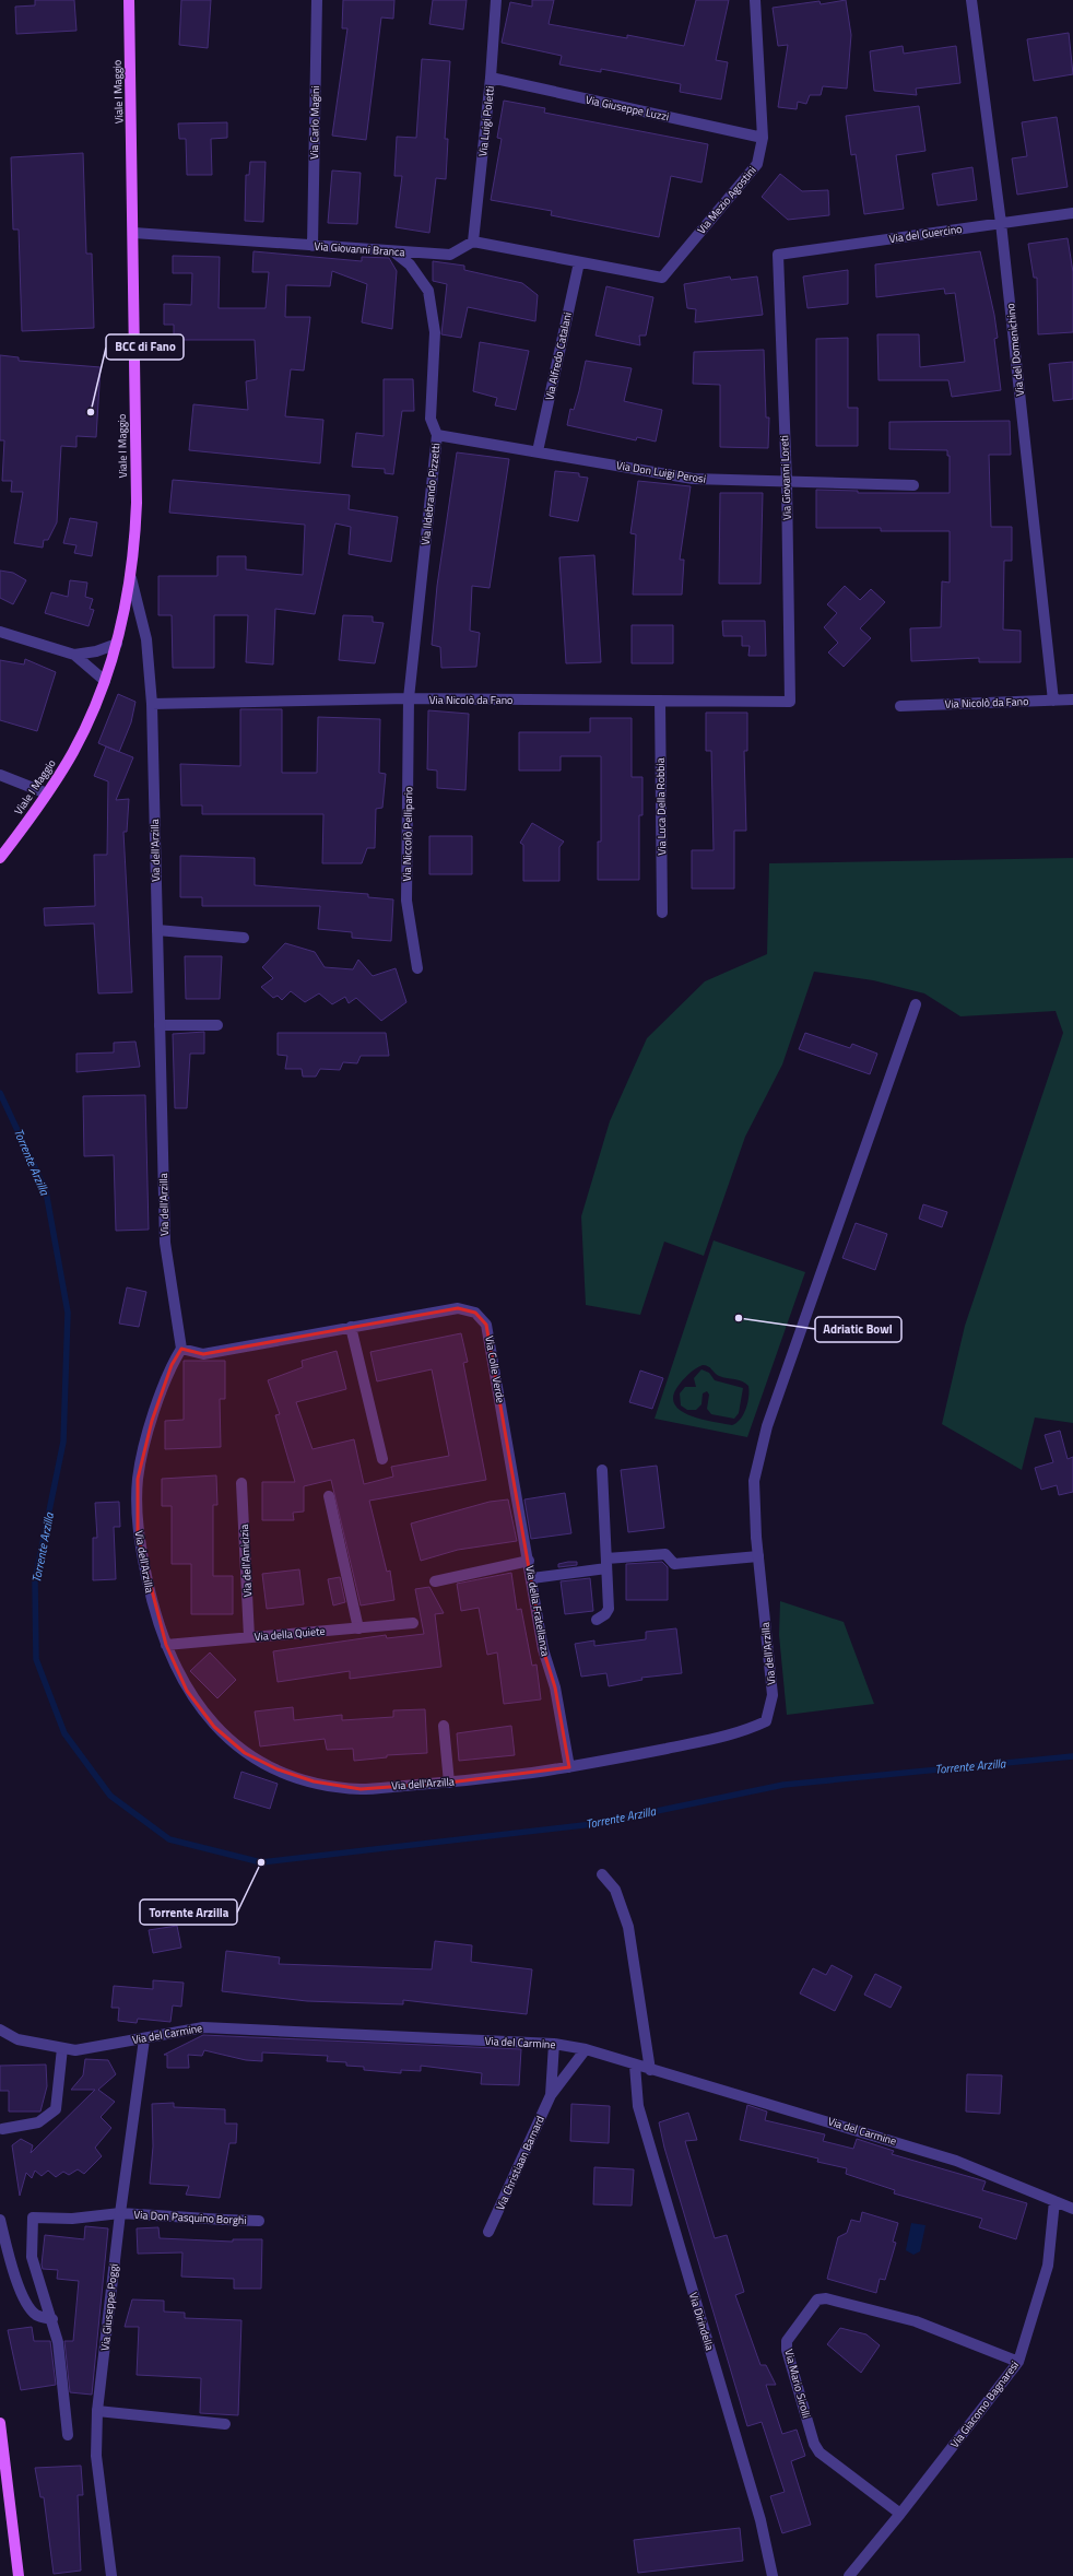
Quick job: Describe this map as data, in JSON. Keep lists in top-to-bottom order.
{
  "streets": {
    "main road": ["Viale I Maggio"],
    "street": [
      "Via Giuseppe Luzzi",
      "Via Luigi Poletti",
      "Via Carlo Magini",
      "Via Mezio Agostini",
      "Via del Guercino",
      "Via Giovanni Branca",
      "Via del Domenichino",
      "Via Alfredo Catalani",
      "Via Don Luigi Perosi",
      "Via Giovanni Loreti",
      "Via Ildebrando Pizzetti",
      "Via Nicolò da Fano",
      "Via Luca Della Robbia",
      "Via Niccolò Pellipario",
      "Via dell'Arzilla",
      "Via Colle Verde",
      "Via dell'Amicizia",
      "Via della Fratellanza",
      "Via della Quiete",
      "Via del Carmine",
      "Via Christiaan Barnard",
      "Via Don Pasquino Borghi",
      "Via Giuseppe Poggi",
      "Via Dirindella",
      "Via Mario Sirolli",
      "Via Giacomo Bagnaresi"
    ]
  },
  "crossings": [
    ["Viale I Maggio", "Via Giovanni Branca"],
    ["Viale I Maggio", "Via dell'Arzilla"],
    ["Via Giuseppe Luzzi", "Via Luigi Poletti"],
    ["Via Giuseppe Luzzi", "Via Mezio Agostini"],
    ["Via Luigi Poletti", "Via Giovanni Branca"],
    ["Via Carlo Magini", "Via Giovanni Branca"],
    ["Via Mezio Agostini", "Via Alfredo Catalani"],
    ["Via del Guercino", "Via del Domenichino"],
    ["Via del Guercino", "Via Giovanni Loreti"],
    ["Via Giovanni Branca", "Via Ildebrando Pizzetti"],
    ["Via del Domenichino", "Via Nicolò da Fano"],
    ["Via Alfredo Catalani", "Via Don Luigi Perosi"],
    ["Via Don Luigi Perosi", "Via Giovanni Loreti"],
    ["Via Don Luigi Perosi", "Via Ildebrando Pizzetti"],
    ["Via Giovanni Loreti", "Via Nicolò da Fano"],
    ["Via Ildebrando Pizzetti", "Via Nicolò da Fano"],
    ["Via Ildebrando Pizzetti", "Via Niccolò Pellipario"],
    ["Via Nicolò da Fano", "Via Luca Della Robbia"],
    ["Via Nicolò da Fano", "Via Niccolò Pellipario"],
    ["Via Nicolò da Fano", "Via dell'Arzilla"],
    ["Via dell'Arzilla", "Via Colle Verde"],
    ["Via dell'Arzilla", "Via della Fratellanza"],
    ["Via dell'Arzilla", "Via della Quiete"],
    ["Via Colle Verde", "Via della Fratellanza"],
    ["Via dell'Amicizia", "Via della Quiete"],
    ["Via del Carmine", "Via Christiaan Barnard"],
    ["Via del Carmine", "Via Giuseppe Poggi"],
    ["Via del Carmine", "Via Dirindella"],
    ["Via del Carmine", "Via Giacomo Bagnaresi"],
    ["Via Don Pasquino Borghi", "Via Giuseppe Poggi"],
    ["Via Mario Sirolli", "Via Giacomo Bagnaresi"]
  ],
  "water": ["Torrente Arzilla"],
  "places": ["BCC di Fano", "Adriatic Bowl", "Torrente Arzilla"]
}
